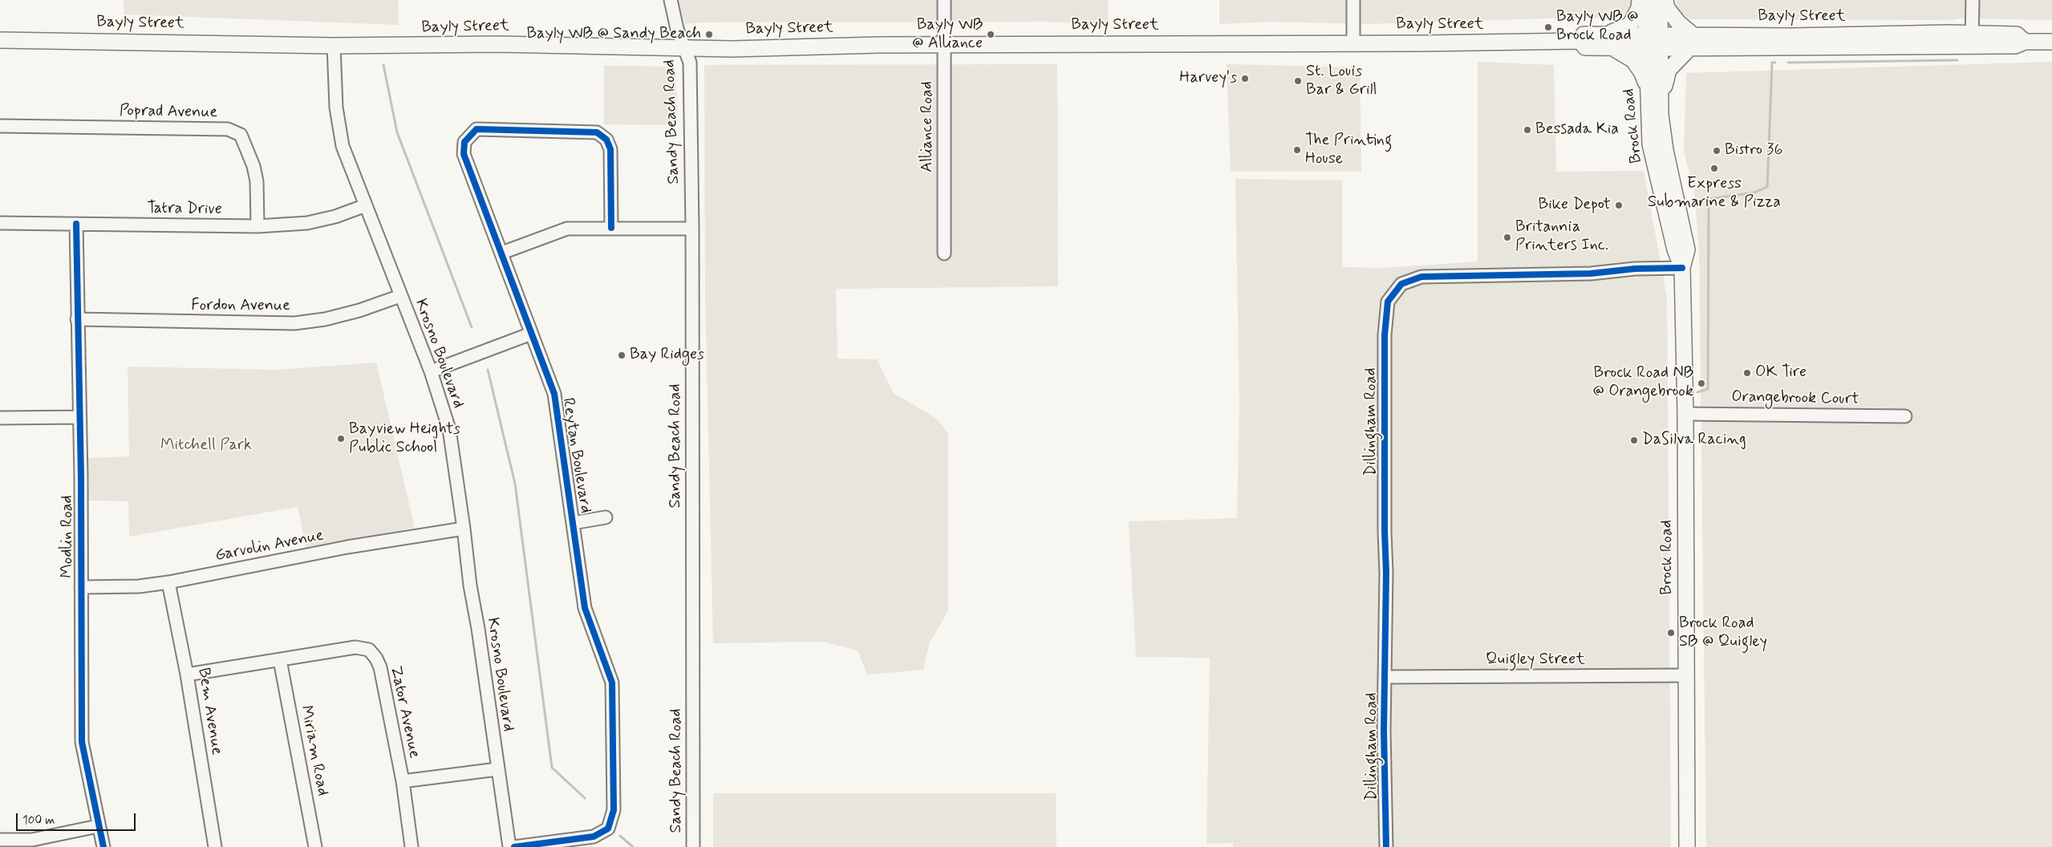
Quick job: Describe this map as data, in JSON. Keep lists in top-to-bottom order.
{
  "streets": {
    "main road": ["Bayly Street", "Brock Road"],
    "street": [
      "Poprad Avenue",
      "Sandy Beach Road",
      "Alliance Road",
      "Tatra Drive",
      "Fordon Avenue",
      "Krosno Boulevard",
      "Orangebrook Court",
      "Dillingham Road",
      "Reytan Boulevard",
      "Modlin Road",
      "Garvolin Avenue",
      "Quigley Street",
      "Bem Avenue",
      "Zator Avenue",
      "Miriam Road"
    ]
  },
  "crossings": [
    ["Bayly Street", "Sandy Beach Road"],
    ["Bayly Street", "Brock Road"],
    ["Bayly Street", "Alliance Road"],
    ["Bayly Street", "Krosno Boulevard"],
    ["Poprad Avenue", "Tatra Drive"],
    ["Brock Road", "Orangebrook Court"],
    ["Brock Road", "Dillingham Road"],
    ["Brock Road", "Quigley Street"],
    ["Tatra Drive", "Krosno Boulevard"],
    ["Tatra Drive", "Modlin Road"],
    ["Fordon Avenue", "Krosno Boulevard"],
    ["Fordon Avenue", "Modlin Road"],
    ["Krosno Boulevard", "Garvolin Avenue"],
    ["Dillingham Road", "Quigley Street"],
    ["Modlin Road", "Garvolin Avenue"],
    ["Garvolin Avenue", "Bem Avenue"],
    ["Bem Avenue", "Zator Avenue"],
    ["Zator Avenue", "Miriam Road"]
  ],
  "parks": ["Mitchell Park"],
  "places": [
    "Bayly WB @ Brock Road",
    "Bayly WB @ Sandy Beach",
    "Bayly WB @ Alliance",
    "Harvey's",
    "St. Louis Bar & Grill",
    "Bessada Kia",
    "The Printing House",
    "Bistro 36",
    "Express Submarine & Pizza",
    "Bike Depot",
    "Britannia Printers Inc.",
    "Bay Ridges",
    "OK Tire",
    "Brock Road NB @ Orangebrook",
    "Bayview Heights Public School",
    "DaSilva Racing",
    "Brock Road SB @ Quigley"
  ],
  "scale_bar": "100 m"
}
